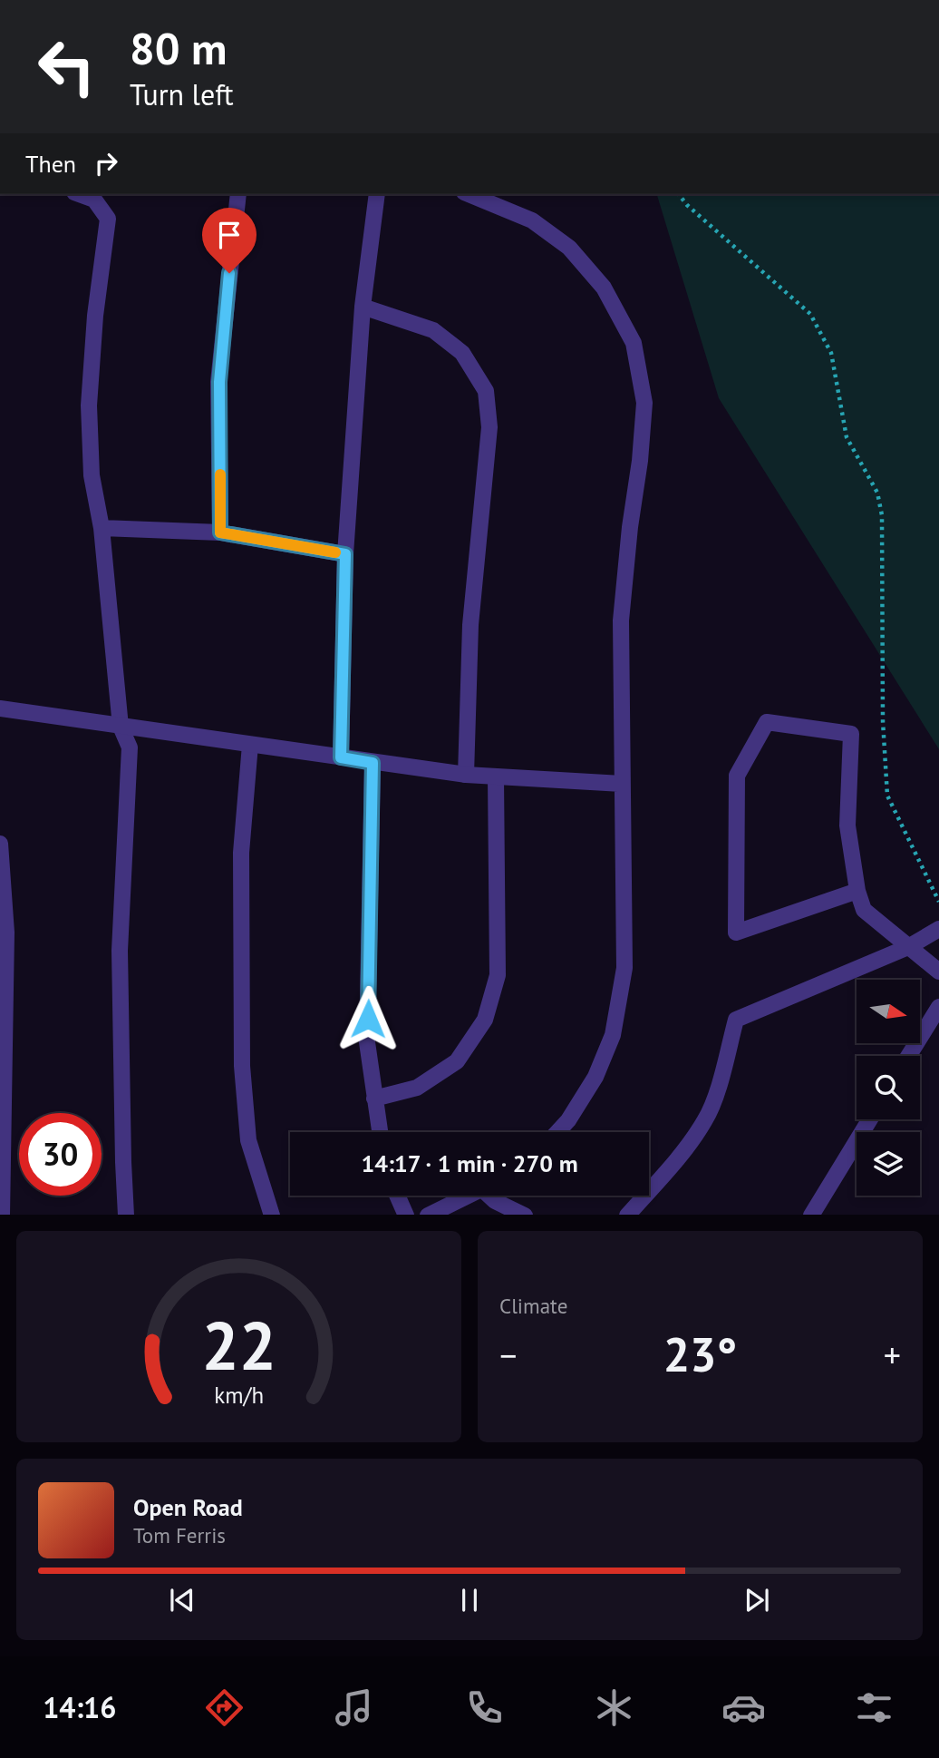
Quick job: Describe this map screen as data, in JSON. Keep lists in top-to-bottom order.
{
  "north": "right",
  "page": {
    "turn": ["80 m", "Turn left"],
    "then": "Then",
    "limit": "30",
    "trip": "14:17 · 1 min · 270 m",
    "tile": "Climate",
    "heat": ["−", "23°", "+"],
    "song": ["Open Road", "Tom Ferris"],
    "tabs": "14:16",
    "gauge": ["22", "km/h"]
  }
}
